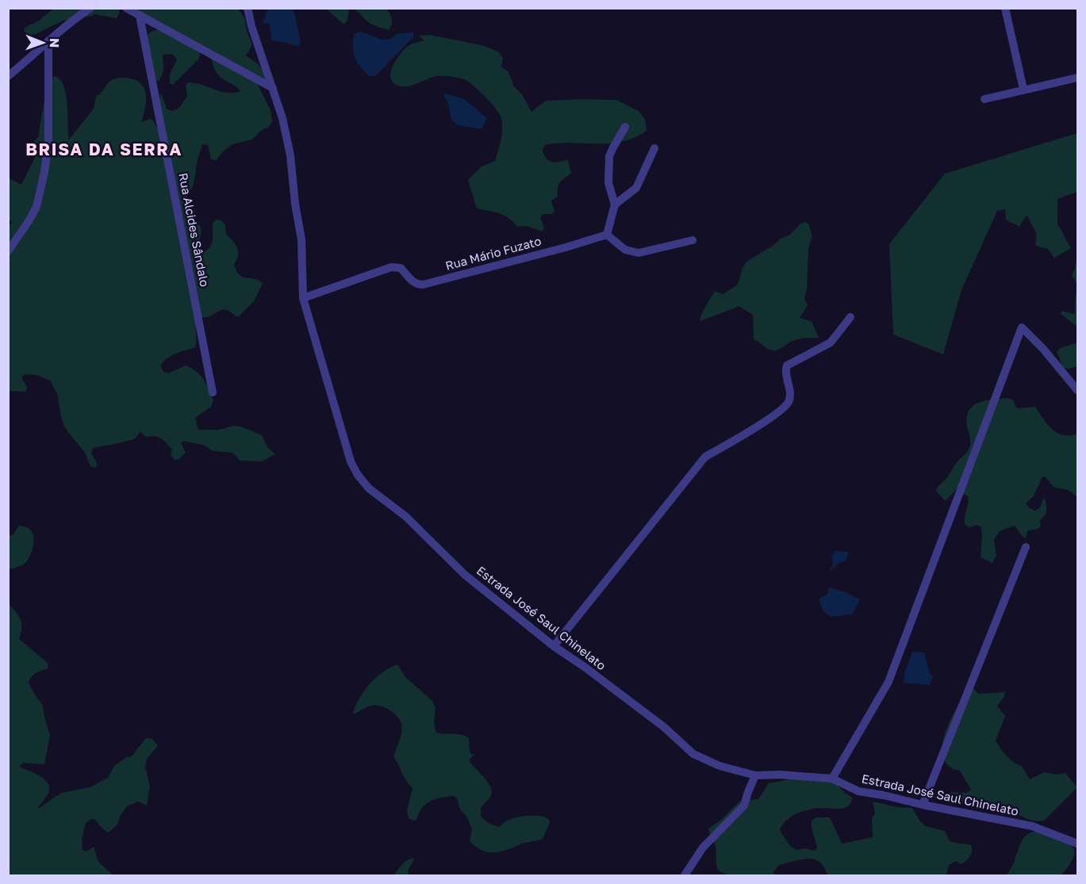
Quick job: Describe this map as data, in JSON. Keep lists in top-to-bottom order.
{
  "streets": {
    "street": ["Rua Alcides Sândalo", "Rua Mário Fuzato", "Estrada José Saul Chinelato"]
  },
  "crossings": [
    ["Rua Mário Fuzato", "Estrada José Saul Chinelato"]
  ],
  "districts": ["BRISA DA SERRA"],
  "north": "right"
}
